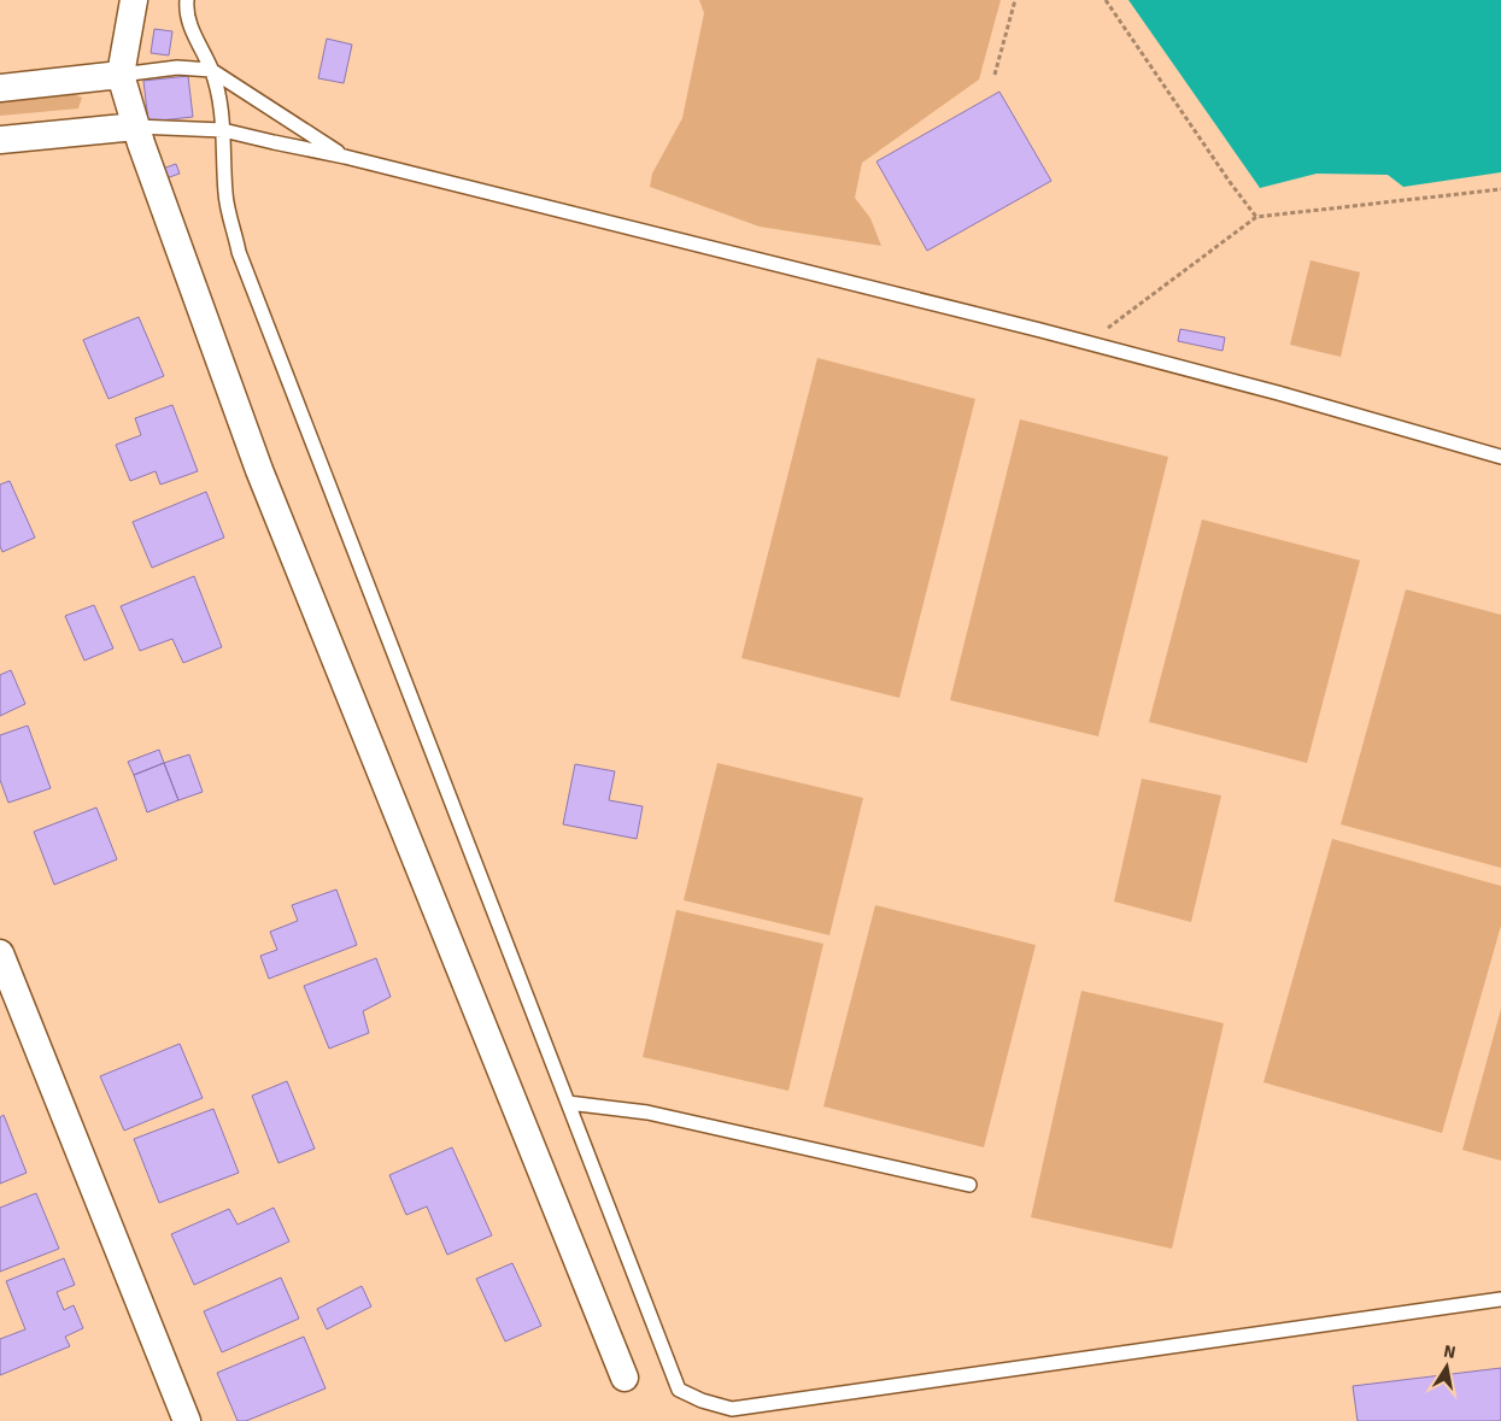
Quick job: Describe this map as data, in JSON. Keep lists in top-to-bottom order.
{
  "north": "top"
}
